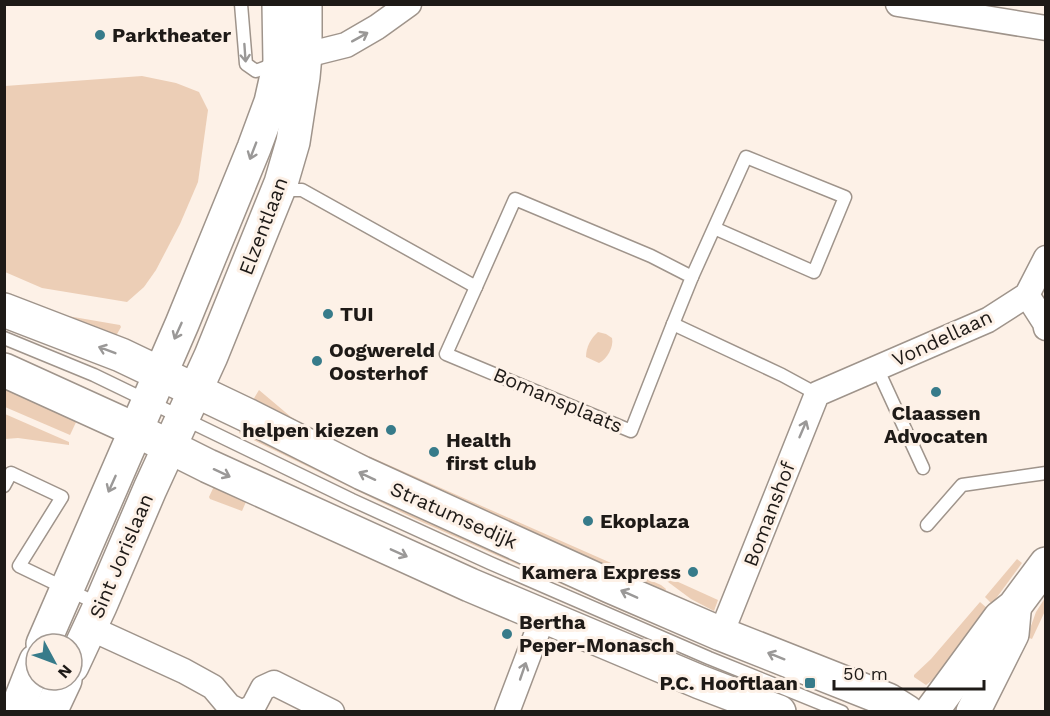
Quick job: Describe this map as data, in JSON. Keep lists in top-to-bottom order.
{
  "streets": {
    "street": [
      "Elzentlaan",
      "Vondellaan",
      "Bomanshof",
      "Stratumsedijk",
      "Sint Jorislaan"
    ],
    "lane": ["Bomansplaats"]
  },
  "crossings": [
    ["Elzentlaan", "Stratumsedijk"],
    ["Elzentlaan", "Sint Jorislaan"],
    ["Vondellaan", "Bomanshof"],
    ["Bomanshof", "Stratumsedijk"],
    ["Stratumsedijk", "Sint Jorislaan"]
  ],
  "one_way": ["Bomanshof"],
  "places": {
    "other": [
      "Parktheater",
      "TUI",
      "Oogwereld Oosterhof",
      "Claassen Advocaten",
      "helpen kiezen",
      "Health first club",
      "Ekoplaza",
      "Kamera Express",
      "Bertha Peper-Monasch"
    ],
    "transit": ["P.C. Hooftlaan"]
  },
  "scale_bar": "50 m",
  "north": "bottom right"
}
